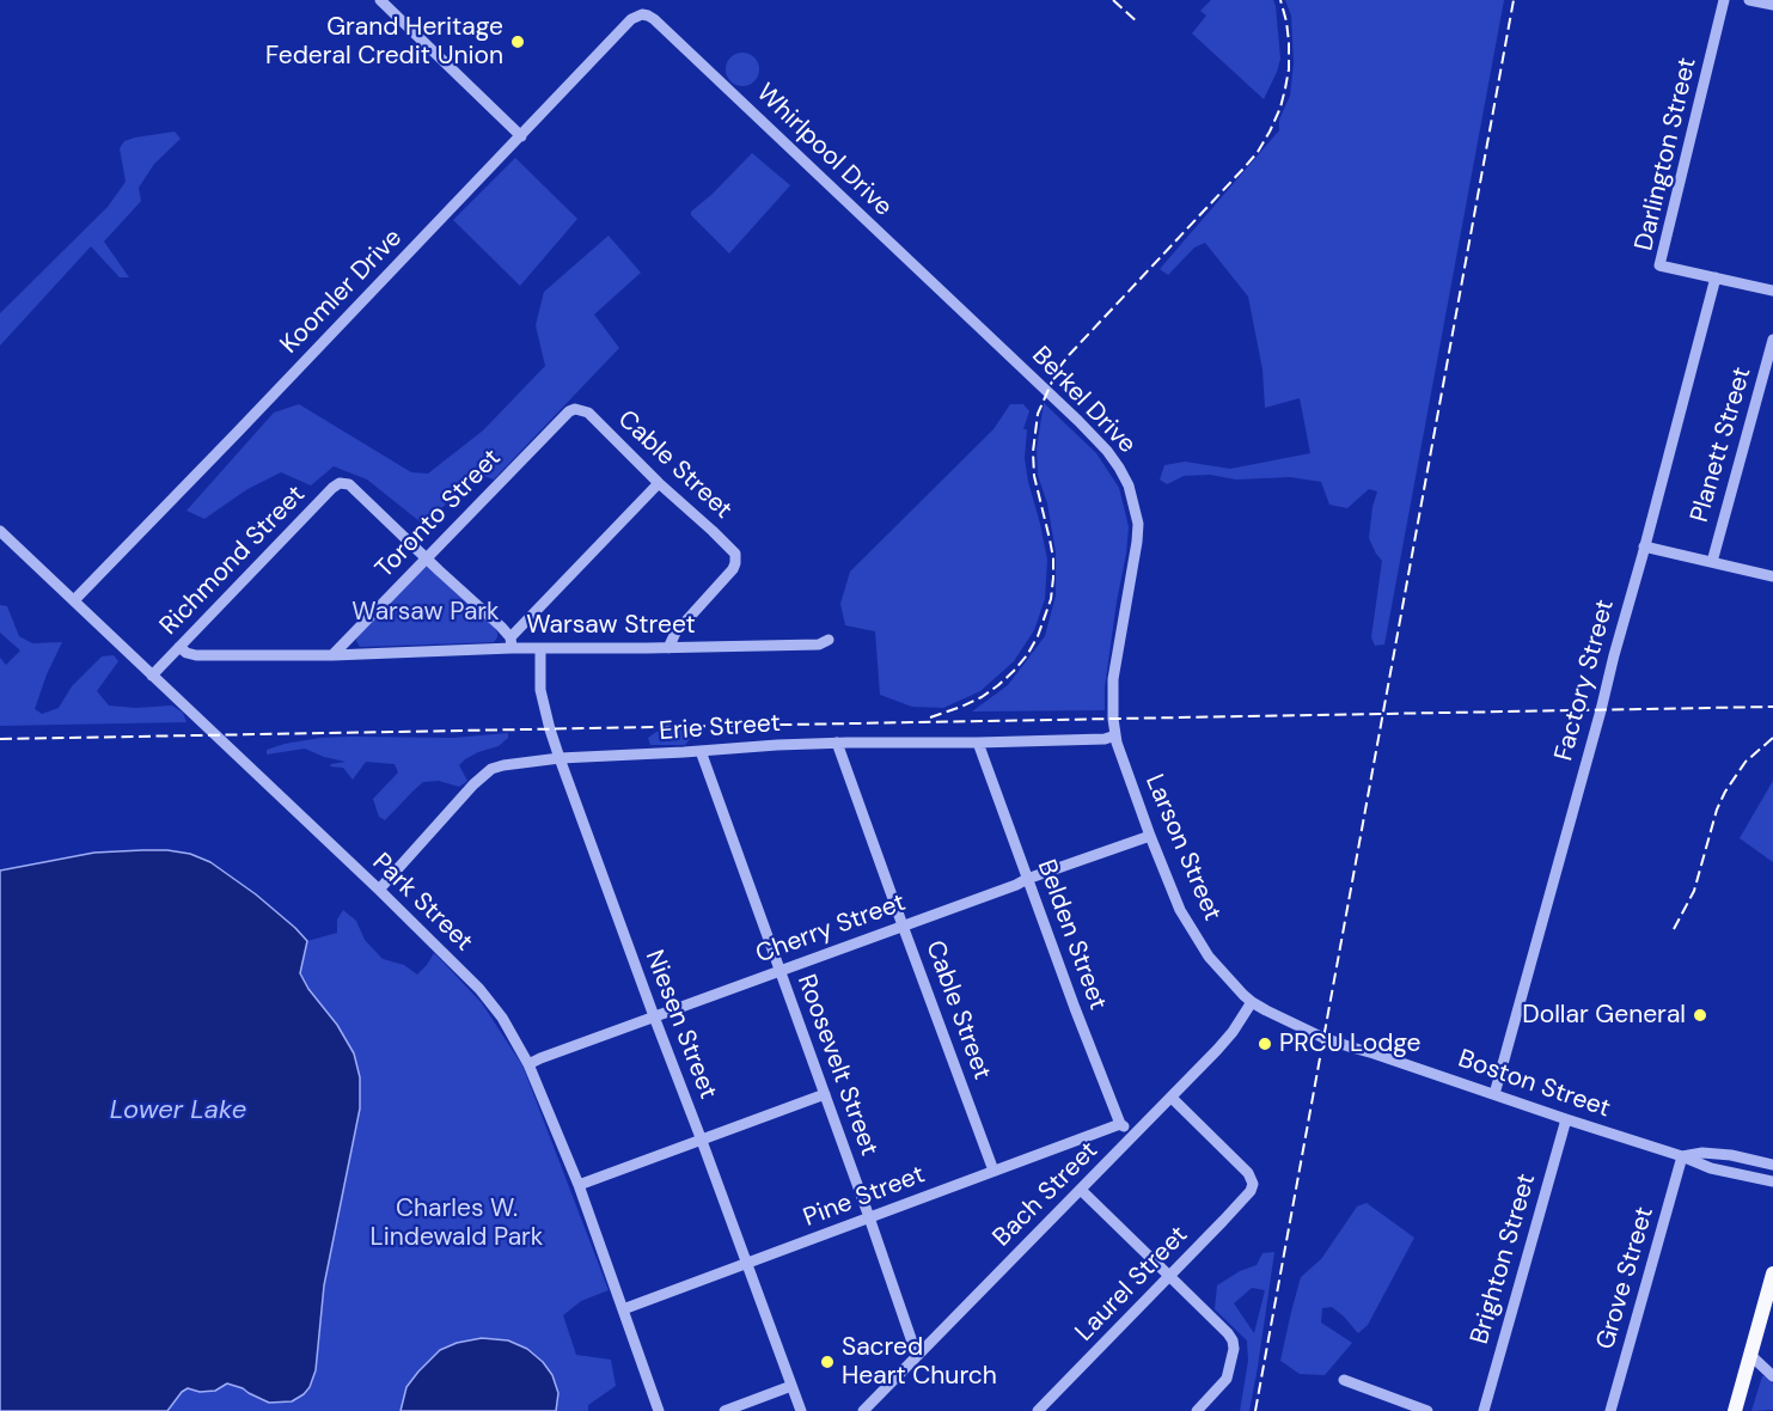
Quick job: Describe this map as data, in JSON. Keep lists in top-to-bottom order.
{
  "streets": {
    "street": [
      "Whirlpool Drive",
      "Darlington Street",
      "Koomler Drive",
      "Berkel Drive",
      "Planett Street",
      "Cable Street",
      "Toronto Street",
      "Richmond Street",
      "Warsaw Street",
      "Factory Street",
      "Erie Street",
      "Larson Street",
      "Park Street",
      "Cherry Street",
      "Belden Street",
      "Niesen Street",
      "Roosevelt Street",
      "Boston Street",
      "Bach Street",
      "Pine Street",
      "Brighton Street",
      "Grove Street",
      "Laurel Street"
    ]
  },
  "crossings": [
    ["Whirlpool Drive", "Koomler Drive"],
    ["Whirlpool Drive", "Berkel Drive"],
    ["Darlington Street", "Factory Street"],
    ["Koomler Drive", "Park Street"],
    ["Berkel Drive", "Erie Street"],
    ["Berkel Drive", "Larson Street"],
    ["Cable Street", "Toronto Street"],
    ["Cable Street", "Warsaw Street"],
    ["Cable Street", "Erie Street"],
    ["Cable Street", "Cherry Street"],
    ["Cable Street", "Pine Street"],
    ["Toronto Street", "Richmond Street"],
    ["Toronto Street", "Warsaw Street"],
    ["Richmond Street", "Warsaw Street"],
    ["Richmond Street", "Park Street"],
    ["Warsaw Street", "Niesen Street"],
    ["Factory Street", "Boston Street"],
    ["Erie Street", "Larson Street"],
    ["Erie Street", "Park Street"],
    ["Erie Street", "Belden Street"],
    ["Erie Street", "Niesen Street"],
    ["Erie Street", "Roosevelt Street"],
    ["Larson Street", "Cherry Street"],
    ["Larson Street", "Boston Street"],
    ["Larson Street", "Bach Street"],
    ["Park Street", "Cherry Street"],
    ["Park Street", "Pine Street"],
    ["Cherry Street", "Belden Street"],
    ["Cherry Street", "Niesen Street"],
    ["Cherry Street", "Roosevelt Street"],
    ["Belden Street", "Bach Street"],
    ["Belden Street", "Pine Street"],
    ["Niesen Street", "Pine Street"],
    ["Roosevelt Street", "Bach Street"],
    ["Roosevelt Street", "Pine Street"],
    ["Boston Street", "Bach Street"],
    ["Boston Street", "Brighton Street"],
    ["Boston Street", "Grove Street"],
    ["Bach Street", "Laurel Street"]
  ],
  "water": ["Lower Lake"],
  "parks": ["Warsaw Park", "Charles W. Lindewald Park"],
  "places": [
    "Grand Heritage Federal Credit Union",
    "Dollar General",
    "PRCU Lodge",
    "Sacred Heart Church"
  ]
}
